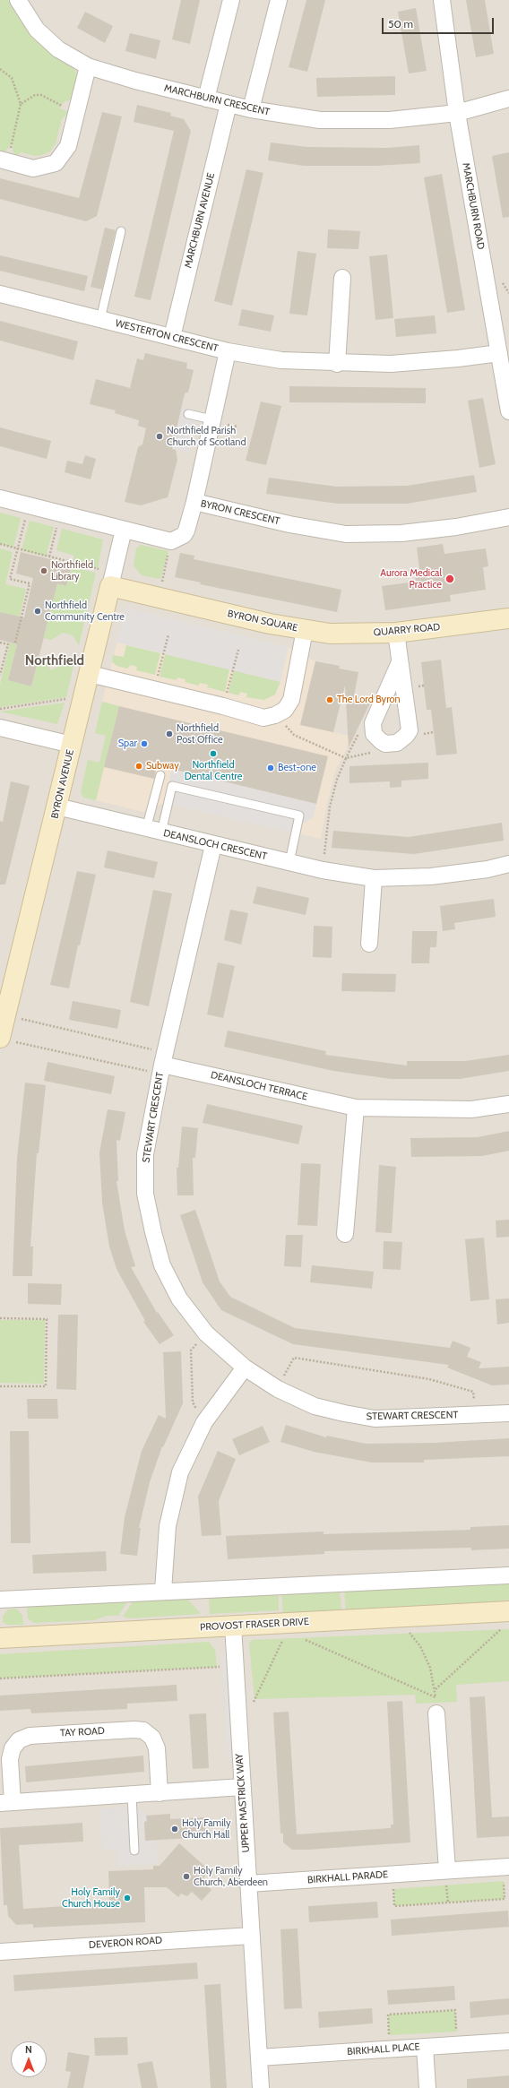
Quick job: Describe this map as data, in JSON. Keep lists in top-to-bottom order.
{
  "streets": {
    "street": [
      "MARCHBURN CRESCENT",
      "MARCHBURN ROAD",
      "MARCHBURN AVENUE",
      "WESTERTON CRESCENT",
      "BYRON CRESCENT",
      "BYRON SQUARE",
      "QUARRY ROAD",
      "BYRON AVENUE",
      "DEANSLOCH CRESCENT",
      "DEANSLOCH TERRACE",
      "STEWART CRESCENT",
      "PROVOST FRASER DRIVE",
      "TAY ROAD",
      "UPPER MASTRICK WAY",
      "BIRKHALL PARADE",
      "DEVERON ROAD",
      "BIRKHALL PLACE"
    ]
  },
  "crossings": [
    ["MARCHBURN CRESCENT", "MARCHBURN ROAD"],
    ["MARCHBURN CRESCENT", "MARCHBURN AVENUE"],
    ["MARCHBURN ROAD", "WESTERTON CRESCENT"],
    ["MARCHBURN AVENUE", "WESTERTON CRESCENT"],
    ["BYRON SQUARE", "QUARRY ROAD"],
    ["BYRON SQUARE", "BYRON AVENUE"],
    ["BYRON AVENUE", "DEANSLOCH CRESCENT"],
    ["DEANSLOCH CRESCENT", "STEWART CRESCENT"],
    ["DEANSLOCH TERRACE", "STEWART CRESCENT"],
    ["PROVOST FRASER DRIVE", "UPPER MASTRICK WAY"],
    ["TAY ROAD", "UPPER MASTRICK WAY"],
    ["UPPER MASTRICK WAY", "BIRKHALL PARADE"],
    ["UPPER MASTRICK WAY", "DEVERON ROAD"],
    ["UPPER MASTRICK WAY", "BIRKHALL PLACE"]
  ],
  "districts": ["Northfield"],
  "places": [
    "Northfield Parish Church of Scotland",
    "Northfield Library",
    "Aurora Medical Practice",
    "Northfield Community Centre",
    "The Lord Byron",
    "Northfield Post Office",
    "Spar",
    "Northfield Dental Centre",
    "Subway",
    "Best-one",
    "Holy Family Church Hall",
    "Holy Family Church, Aberdeen",
    "Holy Family Church House"
  ],
  "scale_bar": "50 m",
  "north": "top"
}
